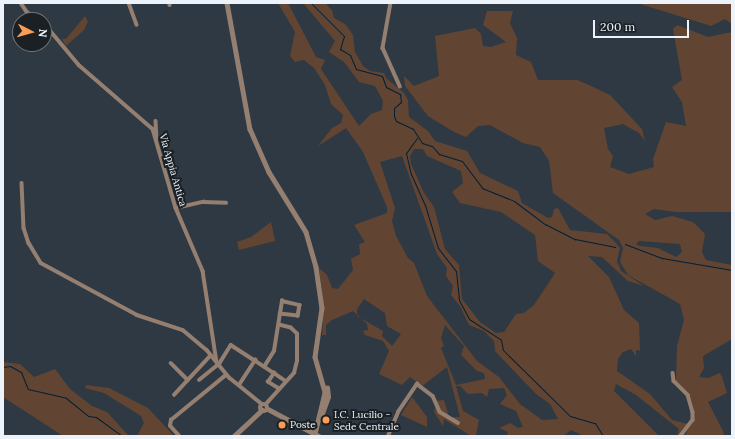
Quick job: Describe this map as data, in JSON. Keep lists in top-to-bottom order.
{
  "streets": {
    "street": ["Via Appia Antica"]
  },
  "places": ["I.C. Lucilio - Sede Centrale", "Poste"],
  "scale_bar": "200 m",
  "north": "right"
}
